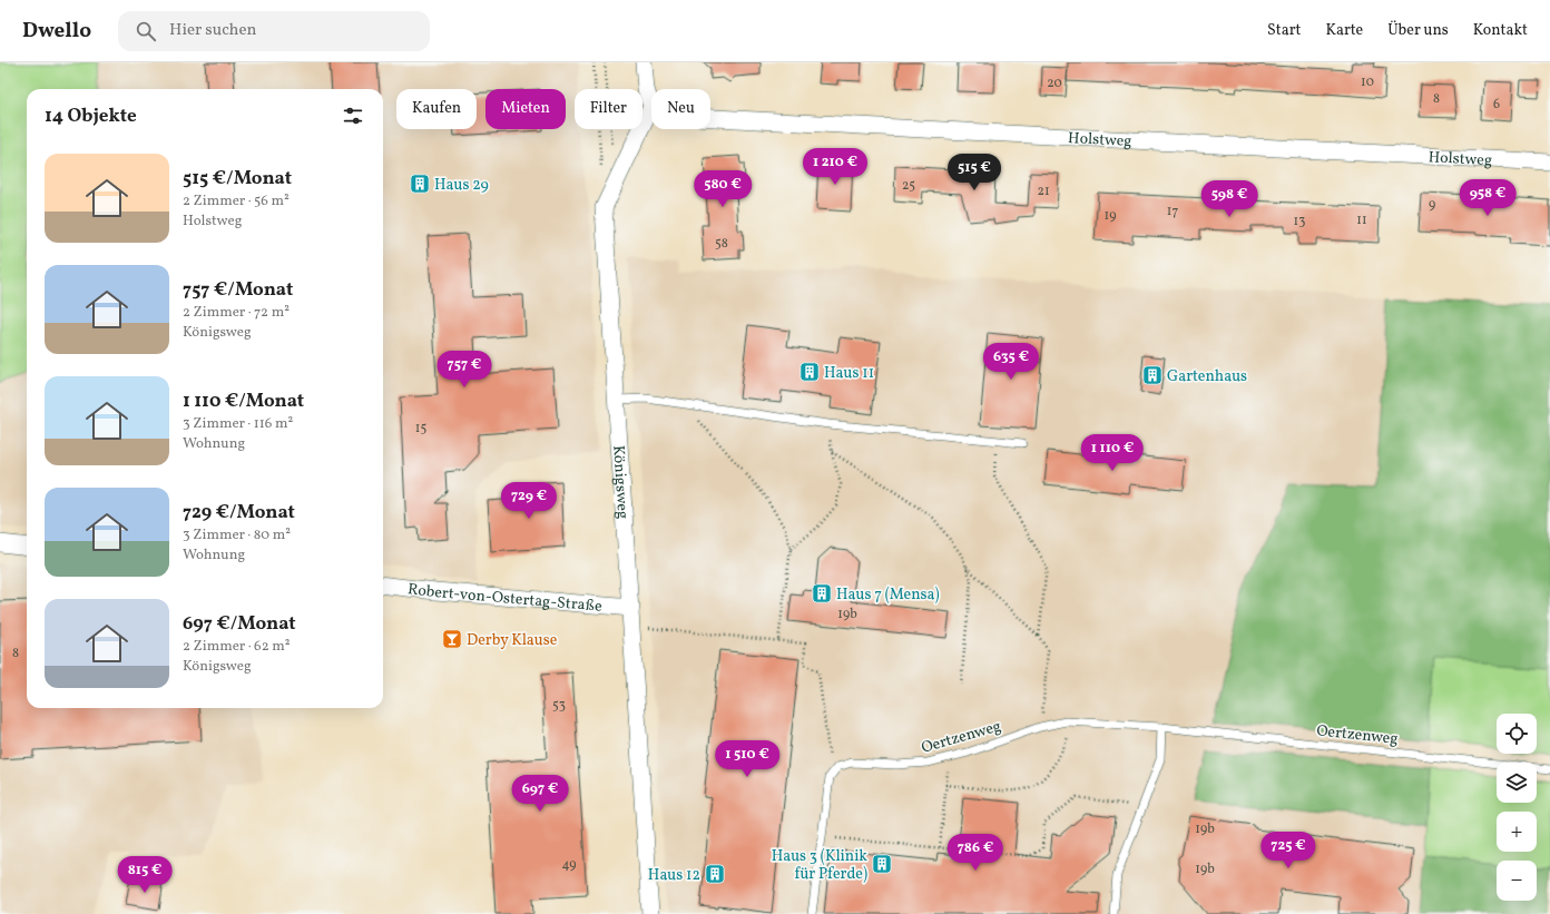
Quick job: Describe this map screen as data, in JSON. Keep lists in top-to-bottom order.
{
  "streets": {
    "street": ["Holstweg", "Königsweg", "Robert-von-Ostertag-Straße"],
    "lane": ["Oertzenweg"]
  },
  "crossings": [
    ["Königsweg", "Robert-von-Ostertag-Straße"]
  ],
  "places": {
    "building": [
      "Haus 29",
      "Haus 11",
      "Gartenhaus",
      "Haus 7 (Mensa)",
      "Haus 3 (Klinik für Pferde)",
      "Haus 12"
    ],
    "bar": ["Derby Klause"]
  },
  "house_numbers": [
    "10",
    "20",
    "8",
    "6",
    "25",
    "21",
    "9",
    "17",
    "19",
    "11",
    "13",
    "58",
    "15",
    "19b",
    "8",
    "53",
    "19b",
    "49",
    "19b"
  ],
  "page": {
    "header": "Dwello",
    "search": "Hier suchen",
    "nav": [
      "Start",
      "Karte",
      "Über uns",
      "Kontakt"
    ],
    "chip": [
      "Kaufen",
      "Mieten",
      "Filter",
      "Neu"
    ],
    "heading": "14 Objekte",
    "list": [
      {
        "name": "515 €/Monat",
        "note": "2 Zimmer · 56 m² · Holstweg"
      },
      {
        "name": "757 €/Monat",
        "note": "2 Zimmer · 72 m² · Königsweg"
      },
      {
        "name": "1 110 €/Monat",
        "note": "3 Zimmer · 116 m² · Wohnung"
      },
      {
        "name": "729 €/Monat",
        "note": "3 Zimmer · 80 m² · Wohnung"
      },
      {
        "name": "697 €/Monat",
        "note": "2 Zimmer · 62 m² · Königsweg"
      }
    ],
    "price": [
      "1 210 €",
      "515 €",
      "580 €",
      "958 €",
      "598 €",
      "635 €",
      "757 €",
      "1 110 €",
      "729 €",
      "1 510 €",
      "697 €",
      "725 €",
      "786 €",
      "815 €"
    ],
    "map_buttons": ["+", "−"]
  }
}
